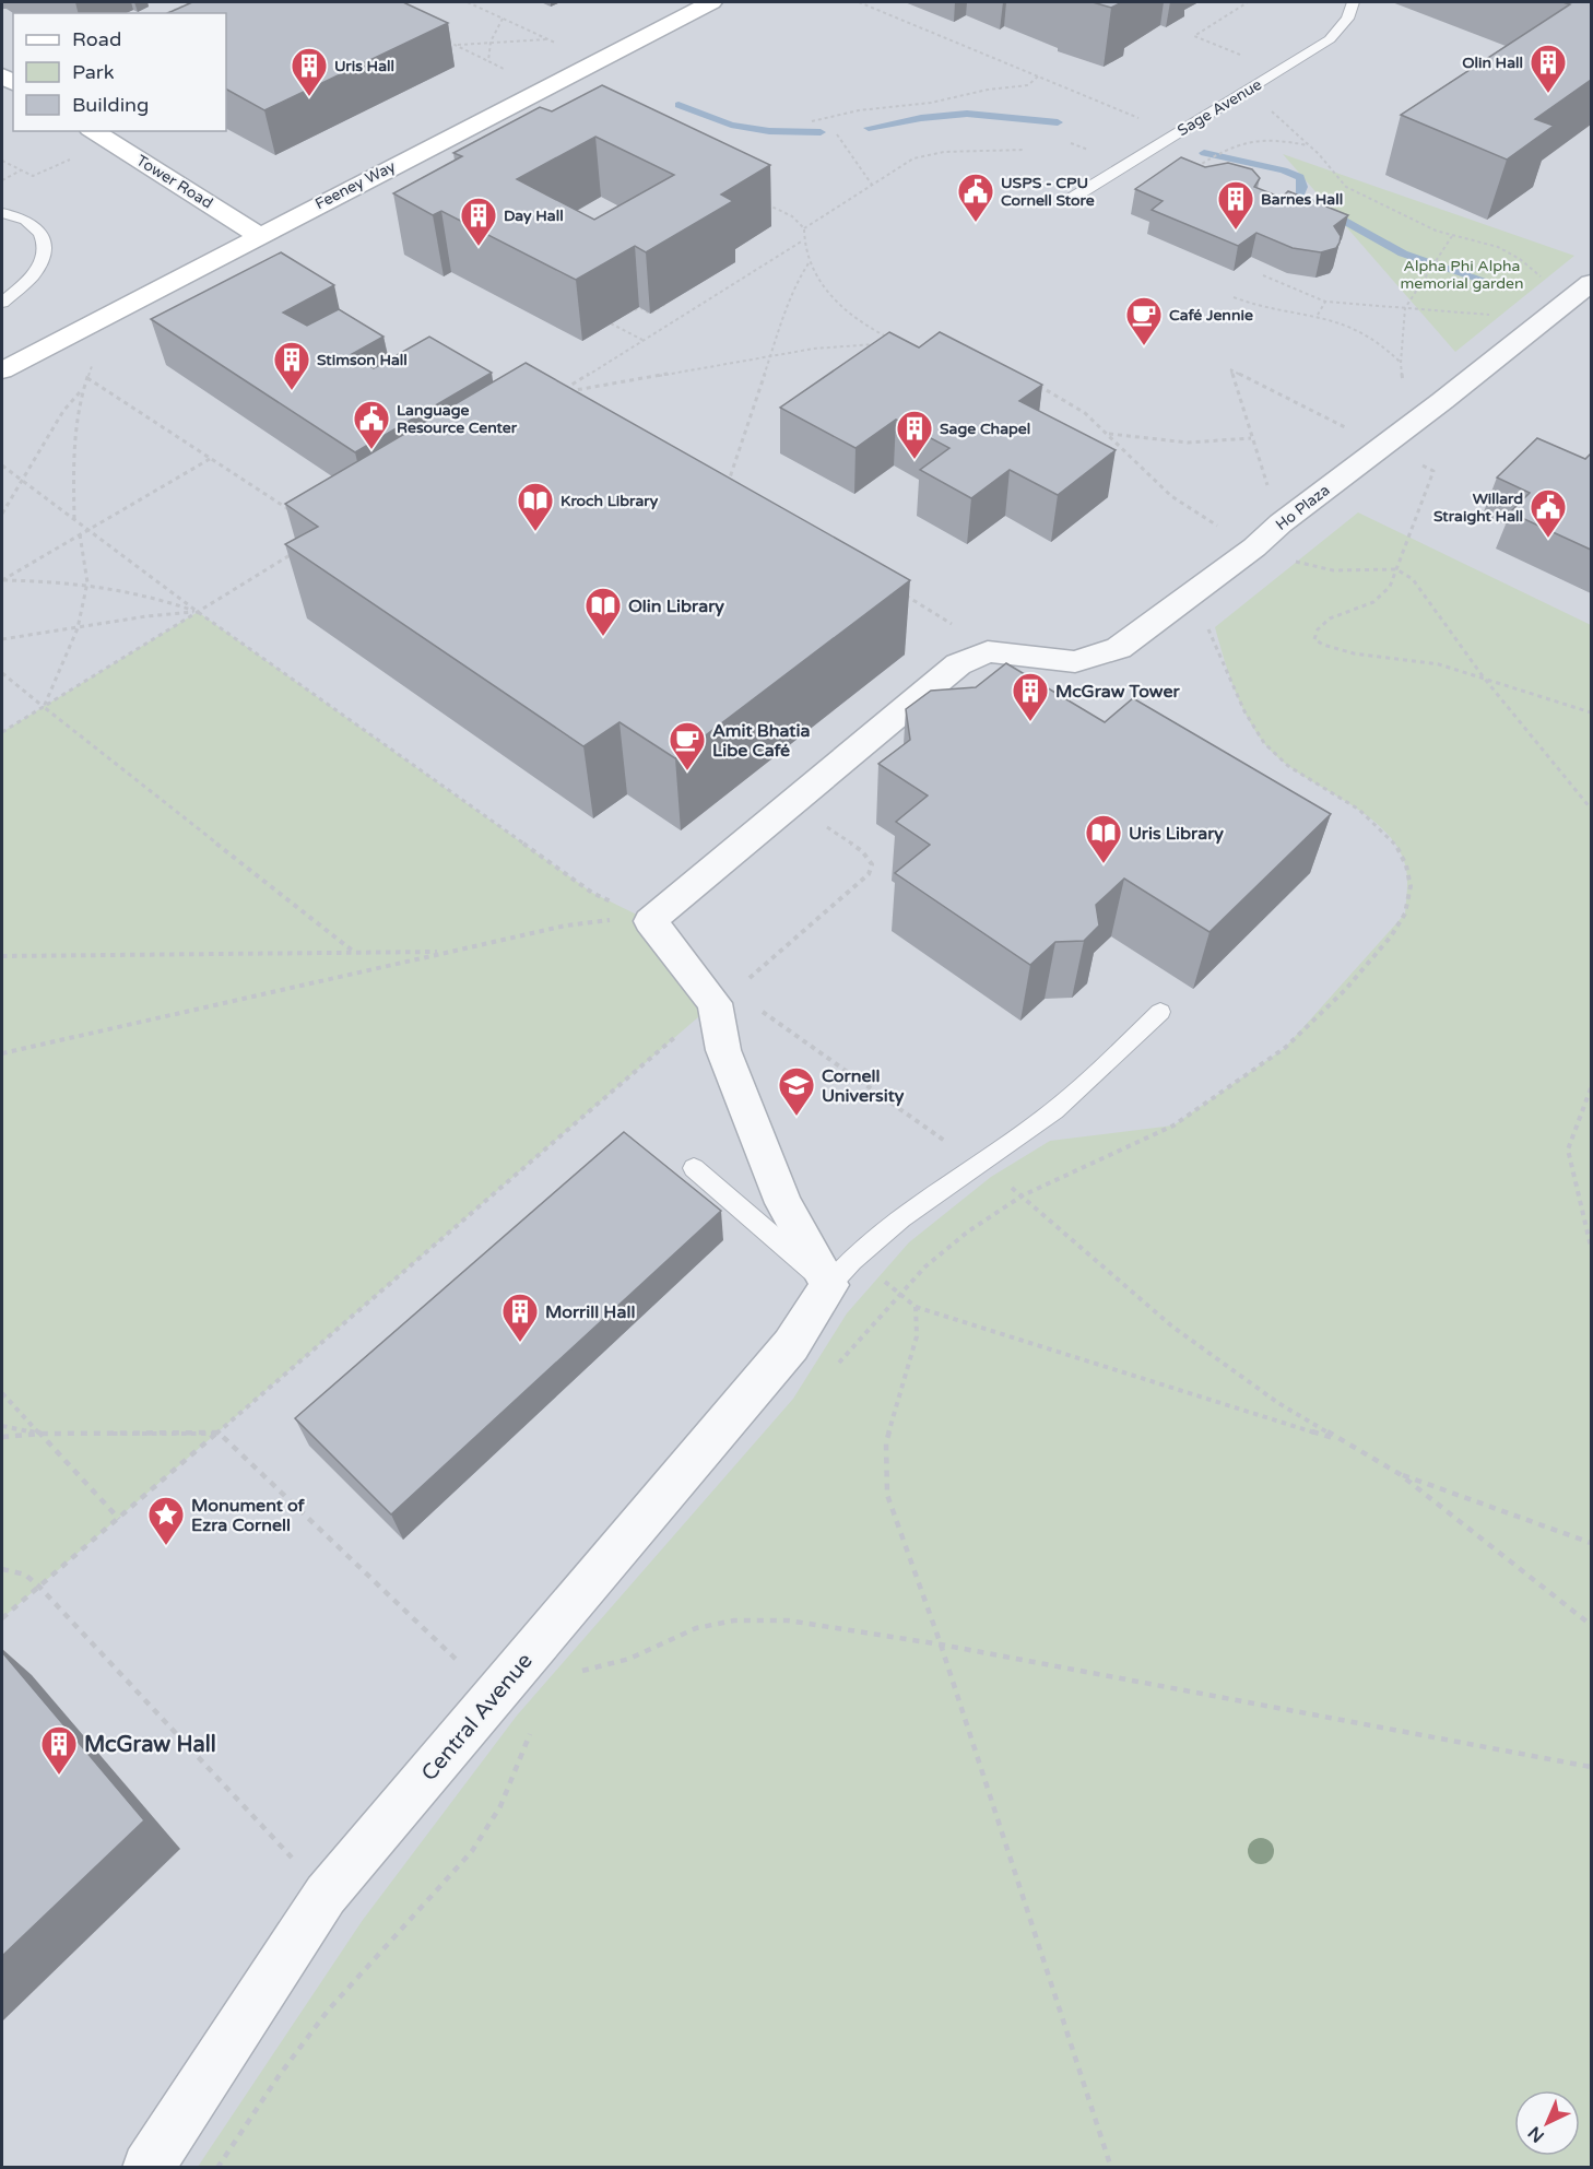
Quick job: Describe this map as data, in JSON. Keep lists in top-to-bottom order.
{
  "streets": {
    "street": [
      "Tower Road",
      "Feeney Way",
      "Ho Plaza",
      "Central Avenue"
    ],
    "lane": ["Sage Avenue"]
  },
  "crossings": [
    ["Tower Road", "Feeney Way"]
  ],
  "parks": ["Alpha Phi Alpha memorial garden"],
  "places": {
    "building": [
      "Olin Hall",
      "Uris Hall",
      "Barnes Hall",
      "Day Hall",
      "Stimson Hall",
      "Sage Chapel",
      "McGraw Tower",
      "Morrill Hall",
      "McGraw Hall"
    ],
    "public building": ["USPS - CPU Cornell Store", "Language Resource Center", "Willard Straight Hall"],
    "cafe": ["Café Jennie", "Amit Bhatia Libe Café"],
    "library": ["Kroch Library", "Olin Library", "Uris Library"],
    "school or university": ["Cornell University"],
    "place": ["Monument of Ezra Cornell"]
  },
  "legend": ["Road", "Park", "Building"],
  "north": "bottom left"
}
